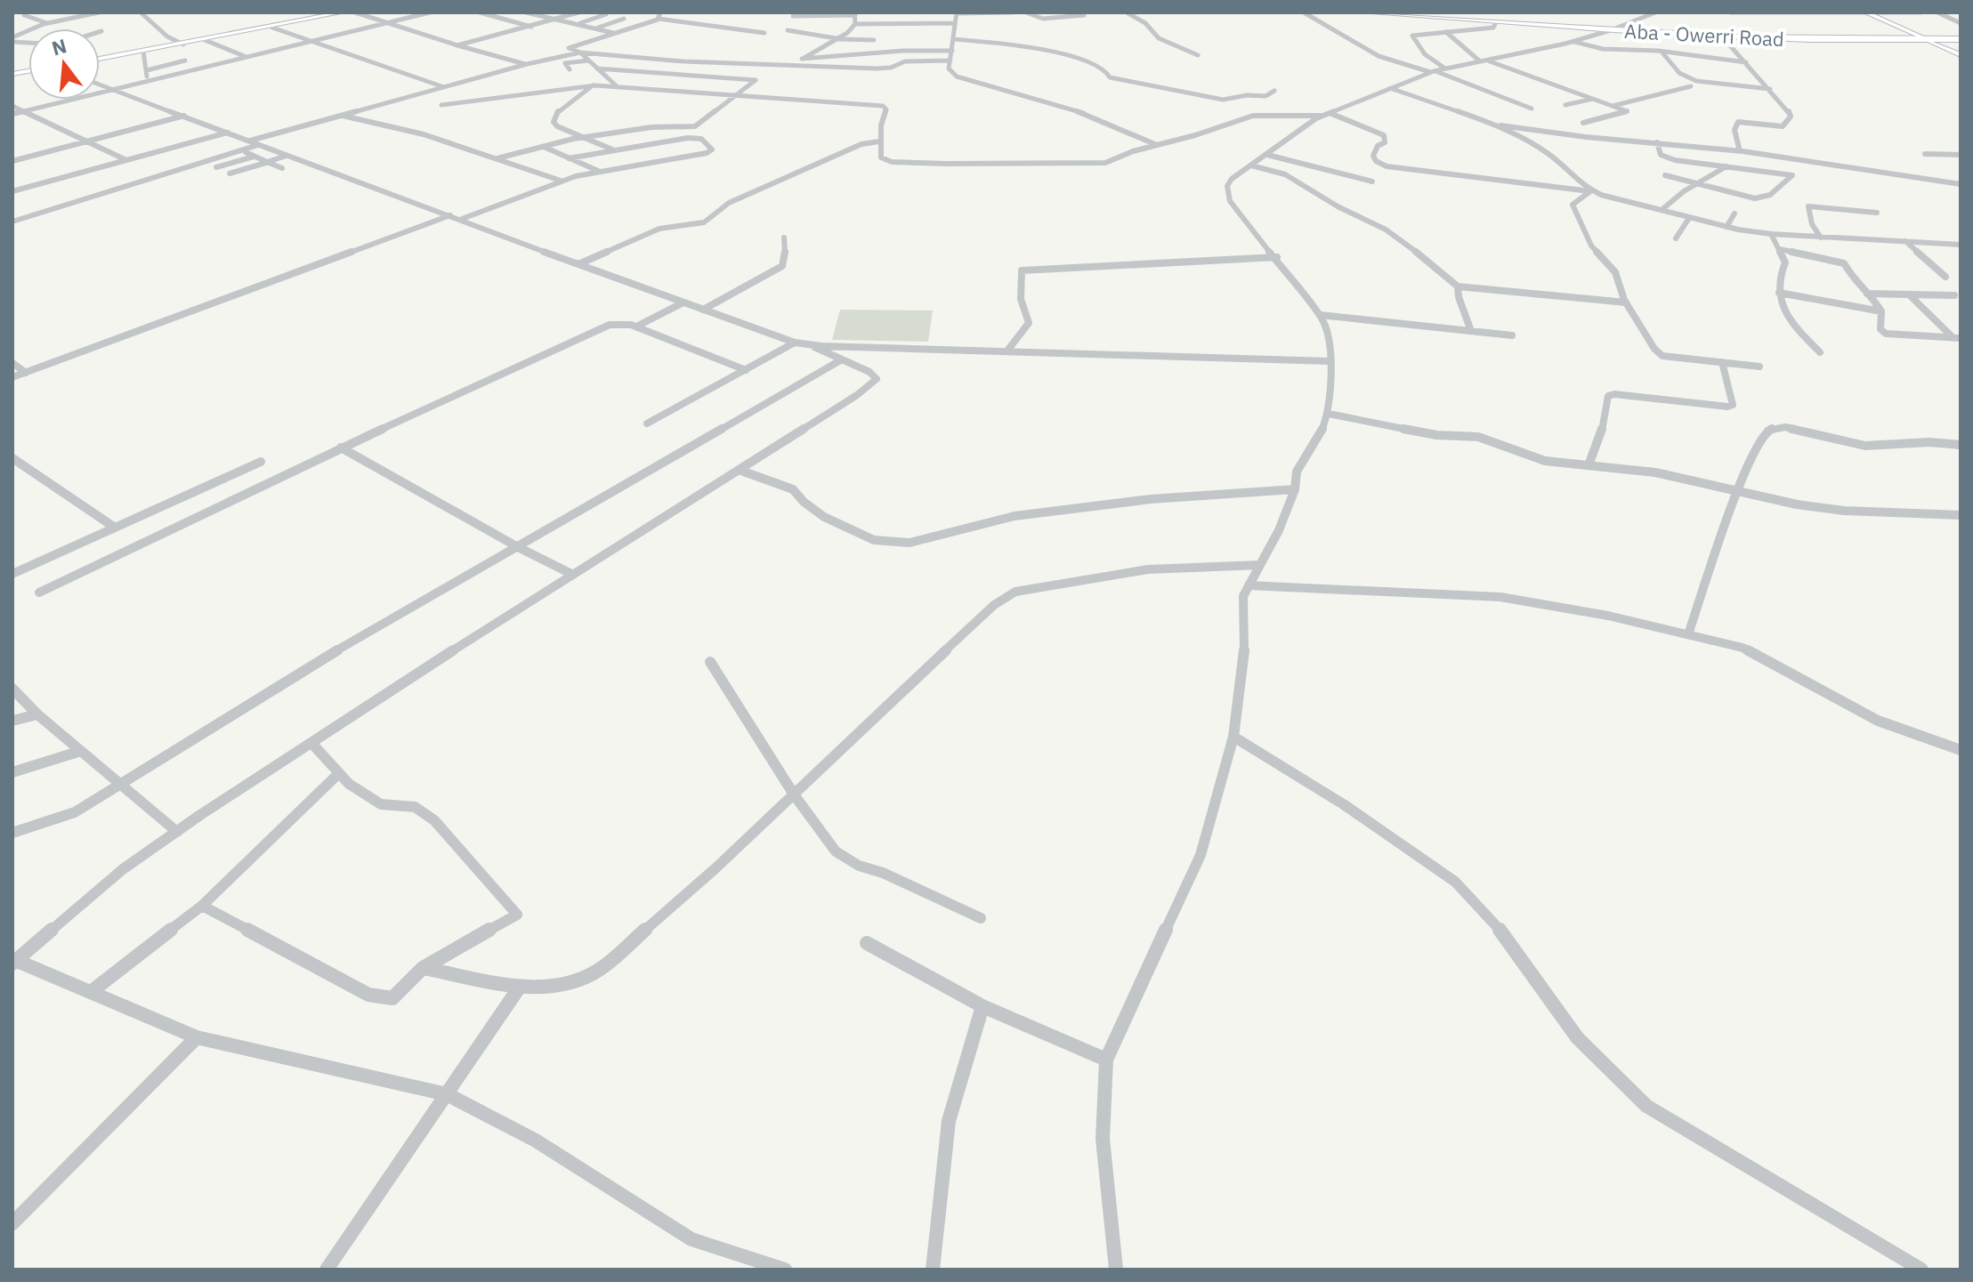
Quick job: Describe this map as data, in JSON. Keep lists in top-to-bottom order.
{
  "streets": {
    "highway": ["Aba - Owerri Road"]
  },
  "north": "top"
}
